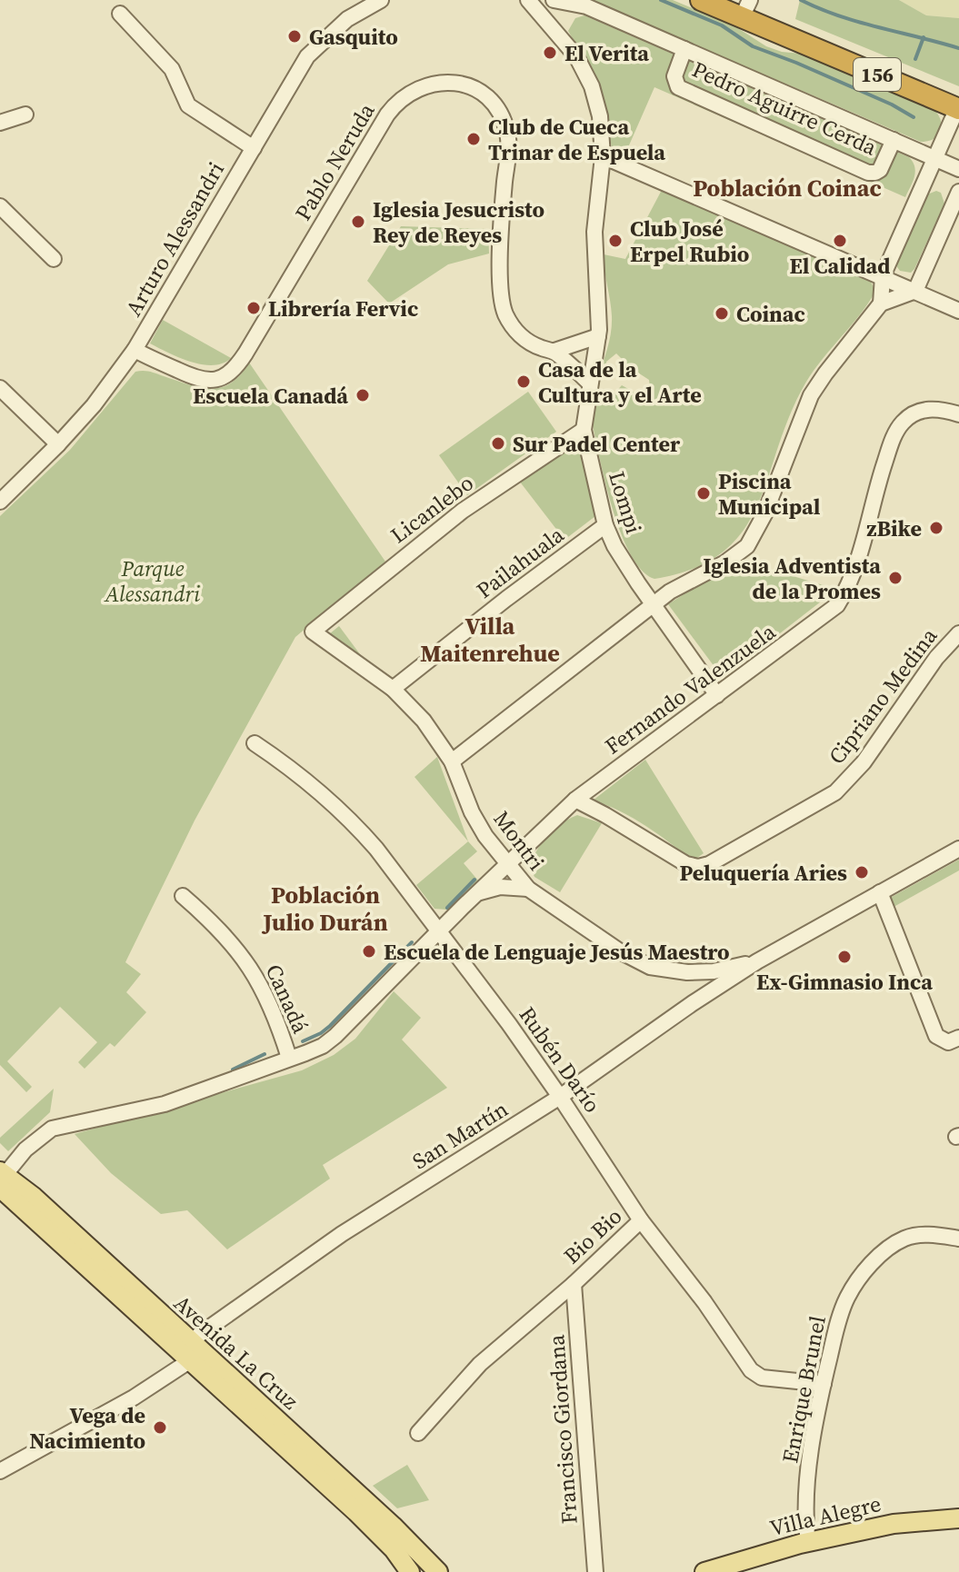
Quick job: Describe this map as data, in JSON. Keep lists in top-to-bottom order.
{
  "streets": {
    "highway": ["156"],
    "main road": ["Avenida La Cruz", "Villa Alegre"],
    "street": [
      "Pedro Aguirre Cerda",
      "Pablo Neruda",
      "Arturo Alessandri",
      "Lompi",
      "Licanlebo",
      "Pailahuala",
      "Fernando Valenzuela",
      "Cipriano Medina",
      "Montri",
      "Canadá",
      "Rubén Darío",
      "San Martín",
      "Bio Bio",
      "Enrique Brunel",
      "Francisco Giordana"
    ]
  },
  "crossings": [
    ["Pablo Neruda", "Arturo Alessandri"],
    ["Pablo Neruda", "Lompi"],
    ["Lompi", "Licanlebo"],
    ["Lompi", "Pailahuala"],
    ["Lompi", "Fernando Valenzuela"],
    ["Licanlebo", "Montri"],
    ["Pailahuala", "Montri"],
    ["Fernando Valenzuela", "Cipriano Medina"],
    ["Fernando Valenzuela", "Montri"],
    ["Fernando Valenzuela", "Canadá"],
    ["Fernando Valenzuela", "Rubén Darío"],
    ["Fernando Valenzuela", "Avenida La Cruz"],
    ["Montri", "San Martín"],
    ["Rubén Darío", "San Martín"],
    ["Rubén Darío", "Bio Bio"],
    ["Rubén Darío", "Enrique Brunel"],
    ["San Martín", "Avenida La Cruz"],
    ["Bio Bio", "Francisco Giordana"],
    ["Enrique Brunel", "Villa Alegre"]
  ],
  "districts": ["Población Coinac", "Villa Maitenrehue", "Población Julio Durán"],
  "parks": ["Parque Alessandri"],
  "places": [
    "Gasquito",
    "El Verita",
    "Club de Cueca Trinar de Espuela",
    "Iglesia Jesucristo Rey de Reyes",
    "Club José Erpel Rubio",
    "El Calidad",
    "Librería Fervic",
    "Coinac",
    "Casa de la Cultura y el Arte",
    "Escuela Canadá",
    "Sur Padel Center",
    "Piscina Municipal",
    "zBike",
    "Iglesia Adventista de la Promes",
    "Peluquería Aries",
    "Escuela de Lenguaje Jesús Maestro",
    "Ex-Gimnasio Inca",
    "Vega de Nacimiento"
  ]
}
